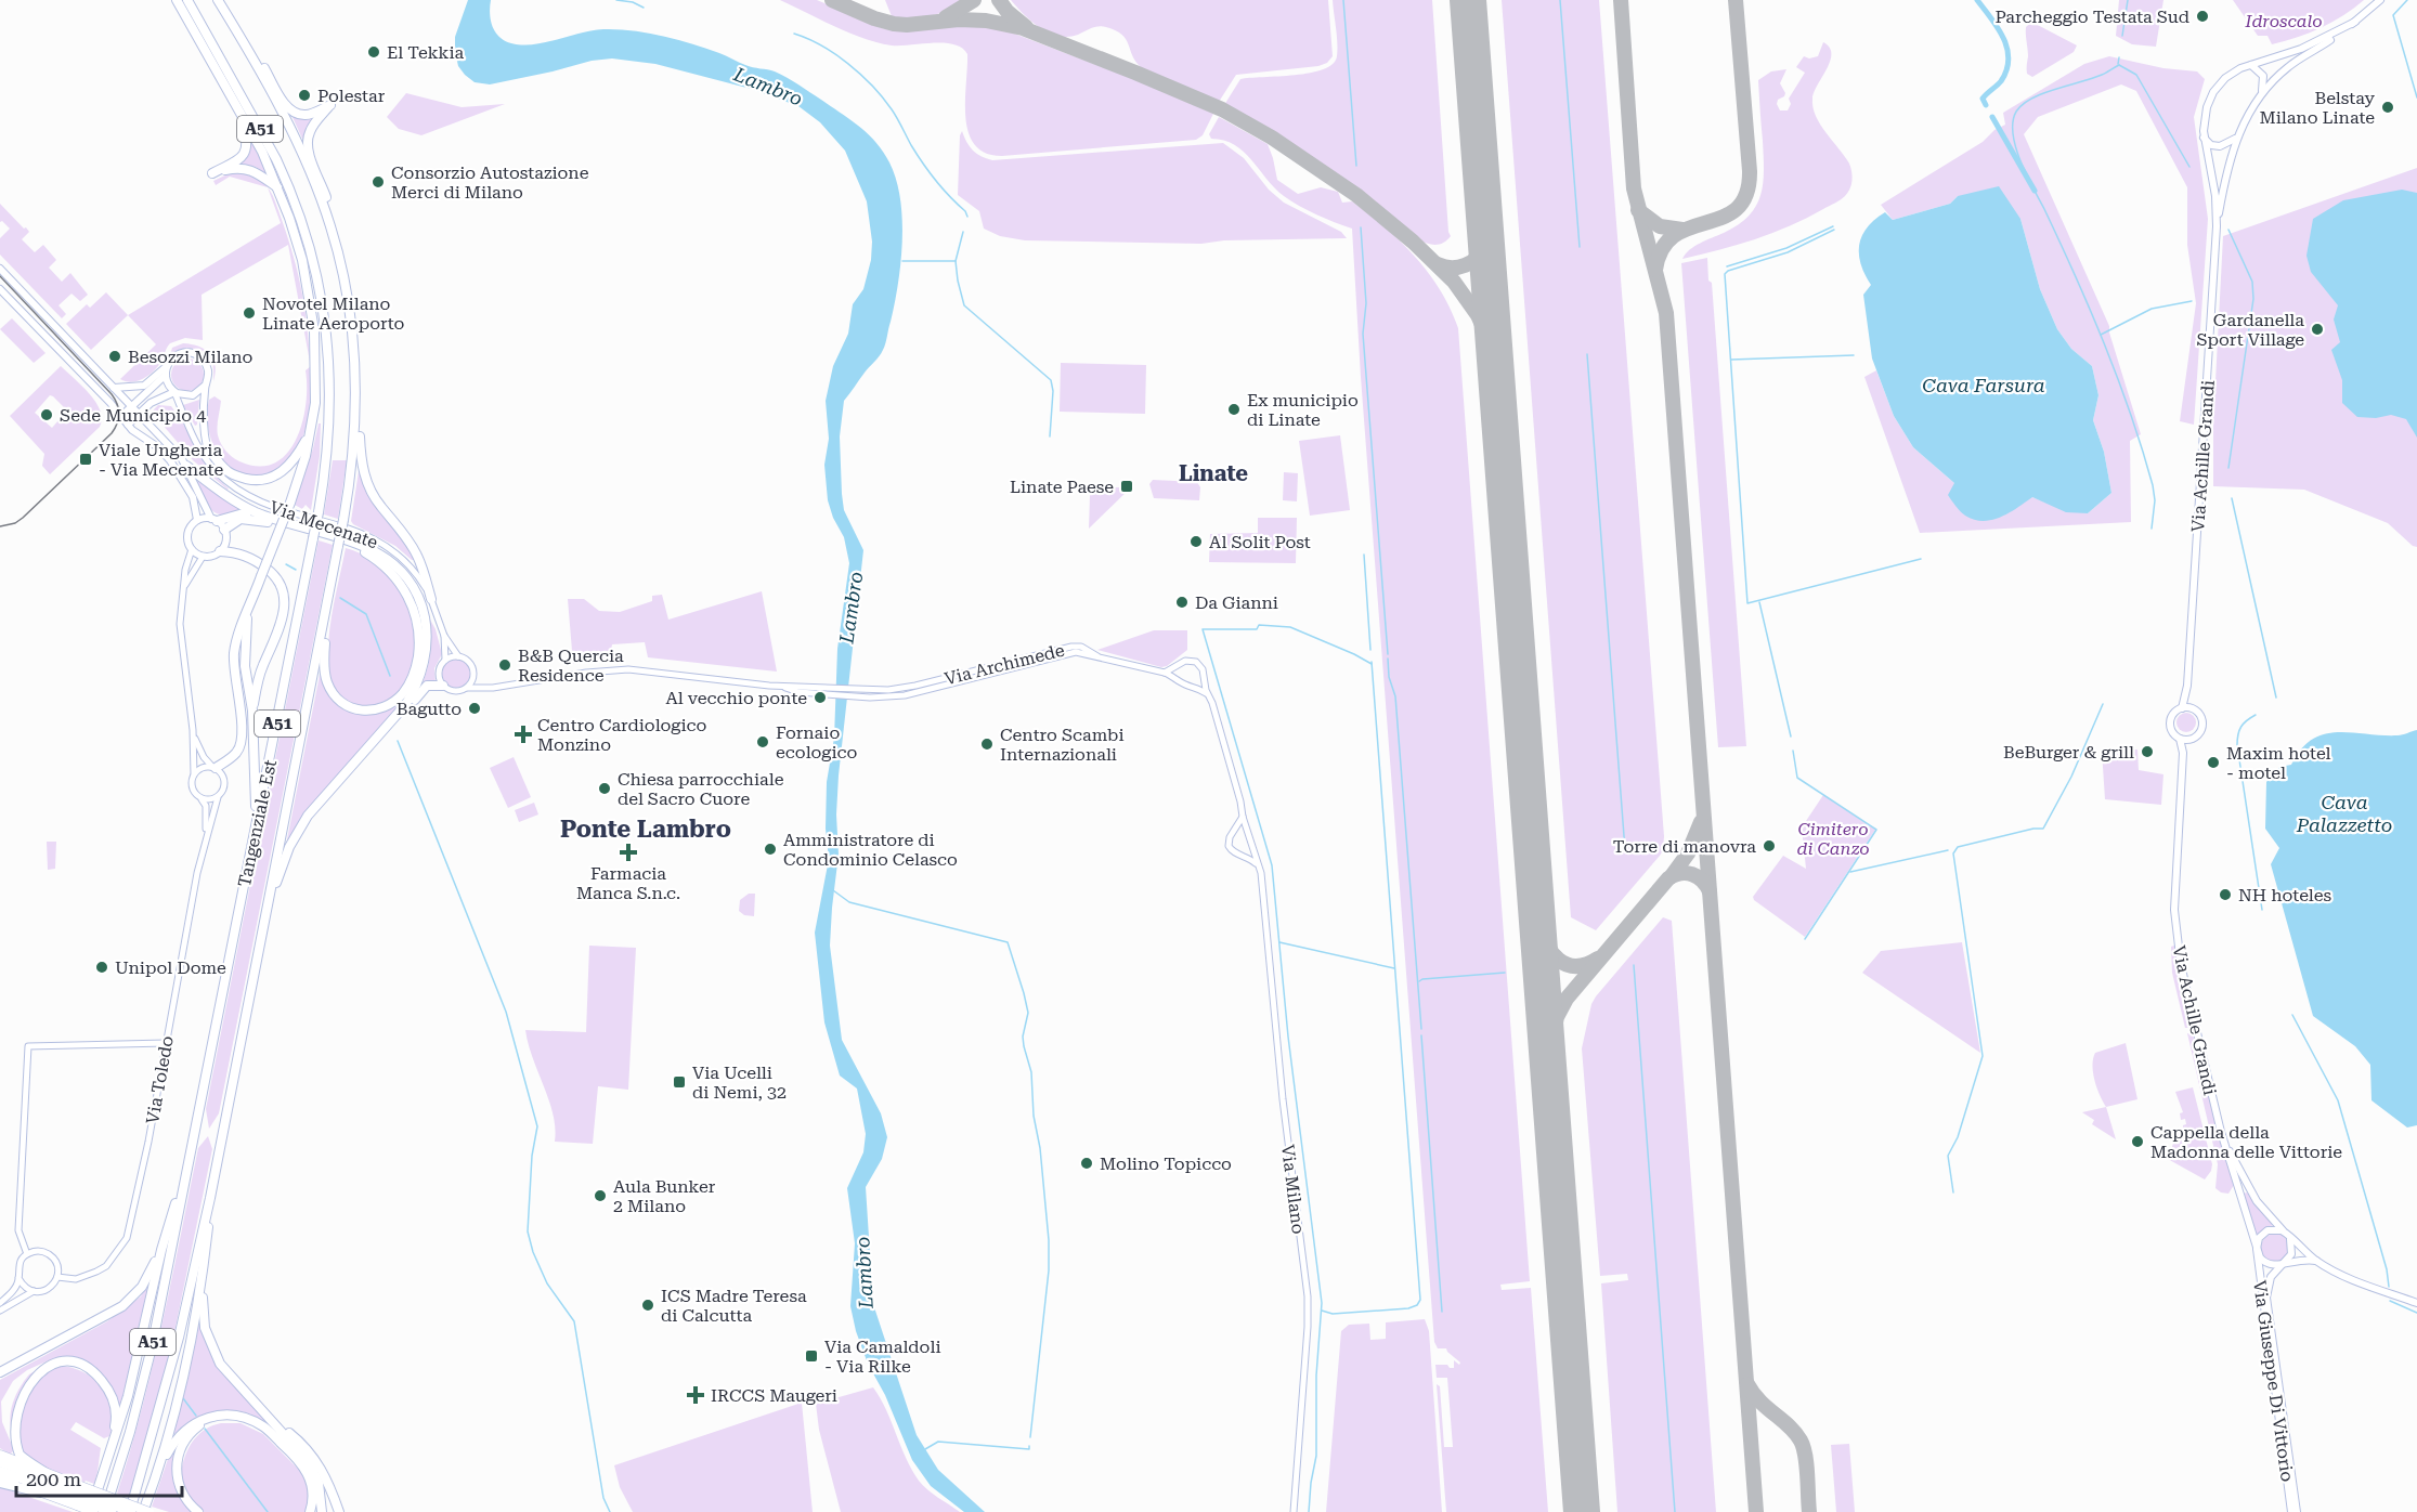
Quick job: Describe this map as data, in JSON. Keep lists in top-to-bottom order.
{
  "streets": {
    "highway": ["A51", "Tangenziale Est"],
    "main road": ["Via Achille Grandi", "Via Mecenate", "Via Giuseppe Di Vittorio"],
    "street": ["Via Archimede", "Via Toledo", "Via Milano"]
  },
  "crossings": [
    ["Via Achille Grandi", "Via Giuseppe Di Vittorio"],
    ["Via Mecenate", "Via Archimede"],
    ["Via Archimede", "Via Milano"]
  ],
  "districts": ["Linate", "Ponte Lambro"],
  "water": ["Lambro", "Cava Farsura", "Cava Palazzetto"],
  "parks": ["Idroscalo", "Cimitero di Canzo"],
  "places": {
    "other": [
      "Parcheggio Testata Sud",
      "El Tekkia",
      "Polestar",
      "Belstay Milano Linate",
      "Consorzio Autostazione Merci di Milano",
      "Novotel Milano Linate Aeroporto",
      "Gardanella Sport Village",
      "Besozzi Milano",
      "Ex municipio di Linate",
      "Sede Municipio 4",
      "Al Solit Post",
      "Da Gianni",
      "B&B Quercia Residence",
      "Al vecchio ponte",
      "Bagutto",
      "Fornaio ecologico",
      "Centro Scambi Internazionali",
      "BeBurger & grill",
      "Maxim hotel - motel",
      "Chiesa parrocchiale del Sacro Cuore",
      "Torre di manovra",
      "Amministratore di Condominio Celasco",
      "NH hoteles",
      "Unipol Dome",
      "Cappella della Madonna delle Vittorie",
      "Molino Topicco",
      "Aula Bunker 2 Milano",
      "ICS Madre Teresa di Calcutta"
    ],
    "transit": [
      "Viale Ungheria - Via Mecenate",
      "Linate Paese",
      "Via Ucelli di Nemi, 32",
      "Via Camaldoli - Via Rilke"
    ],
    "health": ["Centro Cardiologico Monzino", "Farmacia Manca S.n.c.", "IRCCS Maugeri"]
  },
  "scale_bar": "200 m"
}
